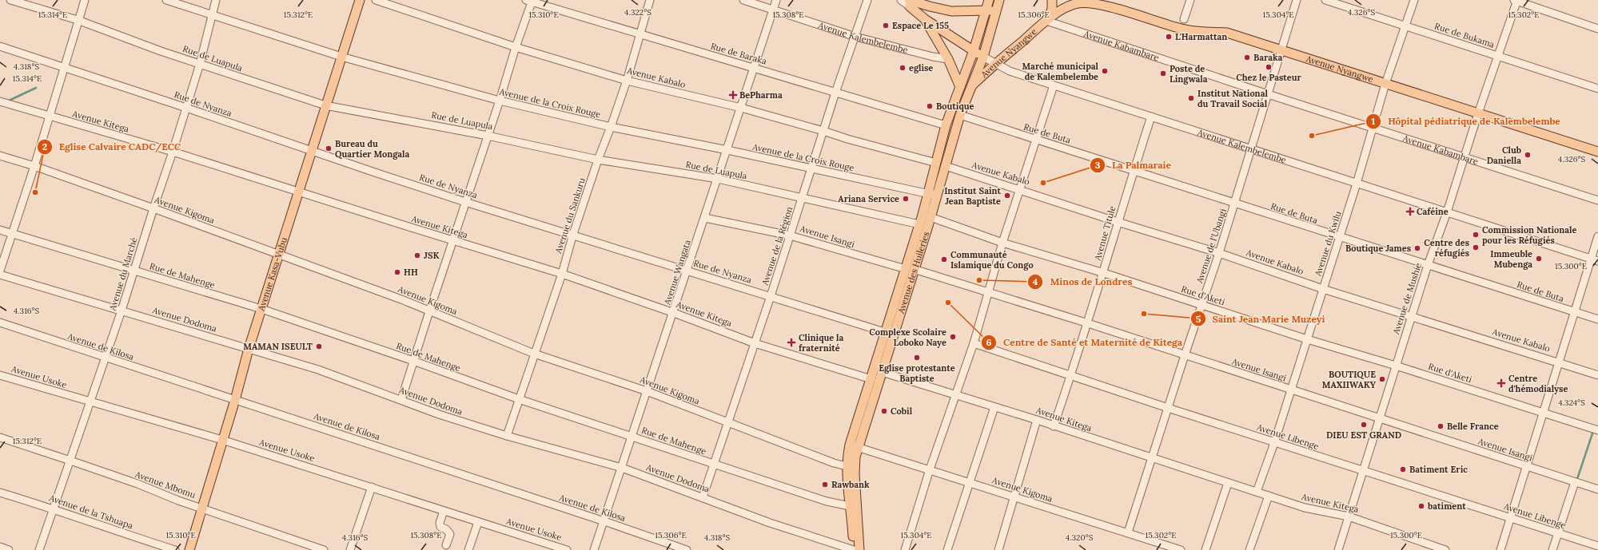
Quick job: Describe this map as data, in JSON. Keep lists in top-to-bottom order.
{
  "streets": {
    "main road": [
      "Avenue Kalembelembe",
      "Avenue Nyangwe",
      "Avenue des Huileries",
      "Avenue Kasa-Vubu"
    ],
    "street": [
      "Rue de Bukama",
      "Avenue Kabambare",
      "Rue de Baraka",
      "Rue de Luapula",
      "Avenue Kabalo",
      "Avenue de la Croix Rouge",
      "Rue de Nyanza",
      "Avenue Kitega",
      "Rue de Buta",
      "Avenue Kigoma",
      "Avenue du Sankuru",
      "Avenue Titule",
      "Avenue Isangi",
      "Avenue du Kwilu",
      "Avenue de la Région",
      "Avenue de l'Ubangi",
      "Avenue Wangata",
      "Avenue du Marché",
      "Rue de Mahenge",
      "Rue d'Aketi",
      "Avenue de Mushie",
      "Avenue Dodoma",
      "Avenue de Kilosa",
      "Avenue Usoke",
      "Avenue Libenge",
      "Avenue Mbomu",
      "Avenue de la Tshuapa"
    ]
  },
  "crossings": [
    ["Rue de Bukama", "Avenue du Kwilu"],
    ["Rue de Bukama", "Avenue de Mushie"],
    ["Avenue Kalembelembe", "Avenue Nyangwe"],
    ["Avenue Kalembelembe", "Avenue Titule"],
    ["Avenue Kalembelembe", "Avenue du Kwilu"],
    ["Avenue Kalembelembe", "Avenue de la Région"],
    ["Avenue Kalembelembe", "Avenue de l'Ubangi"],
    ["Avenue Kalembelembe", "Avenue Wangata"],
    ["Avenue Kalembelembe", "Avenue des Huileries"],
    ["Avenue Kalembelembe", "Avenue de Mushie"],
    ["Avenue Kabambare", "Avenue Nyangwe"],
    ["Avenue Kabambare", "Avenue du Kwilu"],
    ["Avenue Kabambare", "Avenue de l'Ubangi"],
    ["Avenue Kabambare", "Avenue de Mushie"],
    ["Avenue Nyangwe", "Avenue du Kwilu"],
    ["Avenue Nyangwe", "Avenue de l'Ubangi"],
    ["Avenue Nyangwe", "Avenue des Huileries"],
    ["Avenue Nyangwe", "Avenue de Mushie"],
    ["Rue de Baraka", "Avenue du Sankuru"],
    ["Rue de Baraka", "Avenue de la Région"],
    ["Rue de Baraka", "Avenue Wangata"],
    ["Rue de Baraka", "Avenue des Huileries"],
    ["Rue de Luapula", "Avenue du Sankuru"],
    ["Rue de Luapula", "Avenue de la Région"],
    ["Rue de Luapula", "Avenue Wangata"],
    ["Rue de Luapula", "Avenue des Huileries"],
    ["Rue de Luapula", "Avenue du Marché"],
    ["Rue de Luapula", "Avenue Kasa-Vubu"],
    ["Avenue Kabalo", "Avenue du Sankuru"],
    ["Avenue Kabalo", "Avenue Titule"],
    ["Avenue Kabalo", "Avenue du Kwilu"],
    ["Avenue Kabalo", "Avenue de la Région"],
    ["Avenue Kabalo", "Avenue de l'Ubangi"],
    ["Avenue Kabalo", "Avenue Wangata"],
    ["Avenue Kabalo", "Avenue des Huileries"],
    ["Avenue Kabalo", "Avenue de Mushie"],
    ["Avenue de la Croix Rouge", "Avenue du Sankuru"],
    ["Avenue de la Croix Rouge", "Avenue de la Région"],
    ["Avenue de la Croix Rouge", "Avenue Wangata"],
    ["Avenue de la Croix Rouge", "Avenue des Huileries"],
    ["Avenue de la Croix Rouge", "Avenue du Marché"],
    ["Avenue de la Croix Rouge", "Avenue Kasa-Vubu"],
    ["Rue de Nyanza", "Avenue du Sankuru"],
    ["Rue de Nyanza", "Avenue de la Région"],
    ["Rue de Nyanza", "Avenue Wangata"],
    ["Rue de Nyanza", "Avenue des Huileries"],
    ["Rue de Nyanza", "Avenue du Marché"],
    ["Rue de Nyanza", "Avenue Kasa-Vubu"],
    ["Avenue Kitega", "Avenue du Sankuru"],
    ["Avenue Kitega", "Avenue Titule"],
    ["Avenue Kitega", "Avenue du Kwilu"],
    ["Avenue Kitega", "Avenue de la Région"],
    ["Avenue Kitega", "Avenue de l'Ubangi"],
    ["Avenue Kitega", "Avenue Wangata"],
    ["Avenue Kitega", "Avenue des Huileries"],
    ["Avenue Kitega", "Avenue du Marché"],
    ["Avenue Kitega", "Avenue Kasa-Vubu"],
    ["Avenue Kitega", "Avenue de Mushie"],
    ["Rue de Buta", "Avenue Titule"],
    ["Rue de Buta", "Avenue du Kwilu"],
    ["Rue de Buta", "Avenue de l'Ubangi"],
    ["Rue de Buta", "Avenue des Huileries"],
    ["Rue de Buta", "Avenue de Mushie"],
    ["Avenue Kigoma", "Avenue du Sankuru"],
    ["Avenue Kigoma", "Avenue de la Région"],
    ["Avenue Kigoma", "Avenue de l'Ubangi"],
    ["Avenue Kigoma", "Avenue Wangata"],
    ["Avenue Kigoma", "Avenue des Huileries"],
    ["Avenue Kigoma", "Avenue du Marché"],
    ["Avenue Kigoma", "Avenue Kasa-Vubu"],
    ["Avenue du Sankuru", "Rue de Mahenge"],
    ["Avenue du Sankuru", "Avenue Dodoma"],
    ["Avenue Titule", "Avenue Isangi"],
    ["Avenue Titule", "Rue d'Aketi"],
    ["Avenue Titule", "Avenue Libenge"],
    ["Avenue Isangi", "Avenue du Kwilu"],
    ["Avenue Isangi", "Avenue de la Région"],
    ["Avenue Isangi", "Avenue de l'Ubangi"],
    ["Avenue Isangi", "Avenue Wangata"],
    ["Avenue Isangi", "Avenue des Huileries"],
    ["Avenue Isangi", "Avenue de Mushie"],
    ["Avenue du Kwilu", "Rue d'Aketi"],
    ["Avenue du Kwilu", "Avenue Libenge"],
    ["Avenue de la Région", "Rue de Mahenge"],
    ["Avenue de la Région", "Avenue Dodoma"],
    ["Avenue de l'Ubangi", "Rue d'Aketi"],
    ["Avenue de l'Ubangi", "Avenue Libenge"],
    ["Avenue Wangata", "Rue de Mahenge"],
    ["Avenue Wangata", "Avenue Dodoma"],
    ["Avenue Wangata", "Avenue de Kilosa"],
    ["Avenue des Huileries", "Rue de Mahenge"],
    ["Avenue des Huileries", "Rue d'Aketi"],
    ["Avenue des Huileries", "Avenue Dodoma"],
    ["Avenue du Marché", "Rue de Mahenge"],
    ["Avenue du Marché", "Avenue Dodoma"],
    ["Avenue du Marché", "Avenue de Kilosa"],
    ["Avenue du Marché", "Avenue Usoke"],
    ["Avenue du Marché", "Avenue Mbomu"],
    ["Avenue du Marché", "Avenue de la Tshuapa"],
    ["Avenue Kasa-Vubu", "Rue de Mahenge"],
    ["Avenue Kasa-Vubu", "Avenue Dodoma"],
    ["Avenue Kasa-Vubu", "Avenue de Kilosa"],
    ["Avenue Kasa-Vubu", "Avenue Usoke"],
    ["Avenue Kasa-Vubu", "Avenue Mbomu"],
    ["Rue d'Aketi", "Avenue de Mushie"],
    ["Avenue de Mushie", "Avenue Libenge"]
  ],
  "places": {
    "other": [
      "Espace Le 155",
      "L'Harmattan",
      "Baraka",
      "Chez le Pasteur",
      "eglise",
      "Marché municipal de Kalembelembe",
      "Poste de Lingwala",
      "Institut National du Travail Social",
      "Boutique",
      "Hôpital pédiatrique de Kalembelembe",
      "Bureau du Quartier Mongala",
      "Club Daniella",
      "La Palmaraie",
      "Eglise Calvaire CADC/ECC",
      "Institut Saint Jean Baptiste",
      "Ariana Service",
      "Commission Nationale pour les Réfugiés",
      "Centre des réfugiés",
      "Boutique James",
      "JSK",
      "Immeuble Mubenga",
      "Communauté Islamique du Congo",
      "HH",
      "Minos de Londres",
      "Centre de Santé et Maternité de Kitega",
      "Saint Jean Marie Muzeyi",
      "Complexe Scolaire Loboko Naye",
      "MAMAN ISEULT",
      "Eglise protestante Baptiste",
      "BOUTIQUE MAXIIWAKY",
      "Cobil",
      "DIEU EST GRAND",
      "Belle France",
      "Batiment Eric",
      "Rawbank",
      "batiment"
    ],
    "health": [
      "BePharma",
      "Caféine",
      "Clinique la fraternité",
      "Centre d'hémodialyse"
    ]
  },
  "coordinates": [
    "4.326°S",
    "4.322°S",
    "15.302°E",
    "15.314°E",
    "15.312°E",
    "15.310°E",
    "15.308°E",
    "15.306°E",
    "15.304°E",
    "4.318°S",
    "15.300°E",
    "4.316°S",
    "4.324°S",
    "4.320°S"
  ]
}
